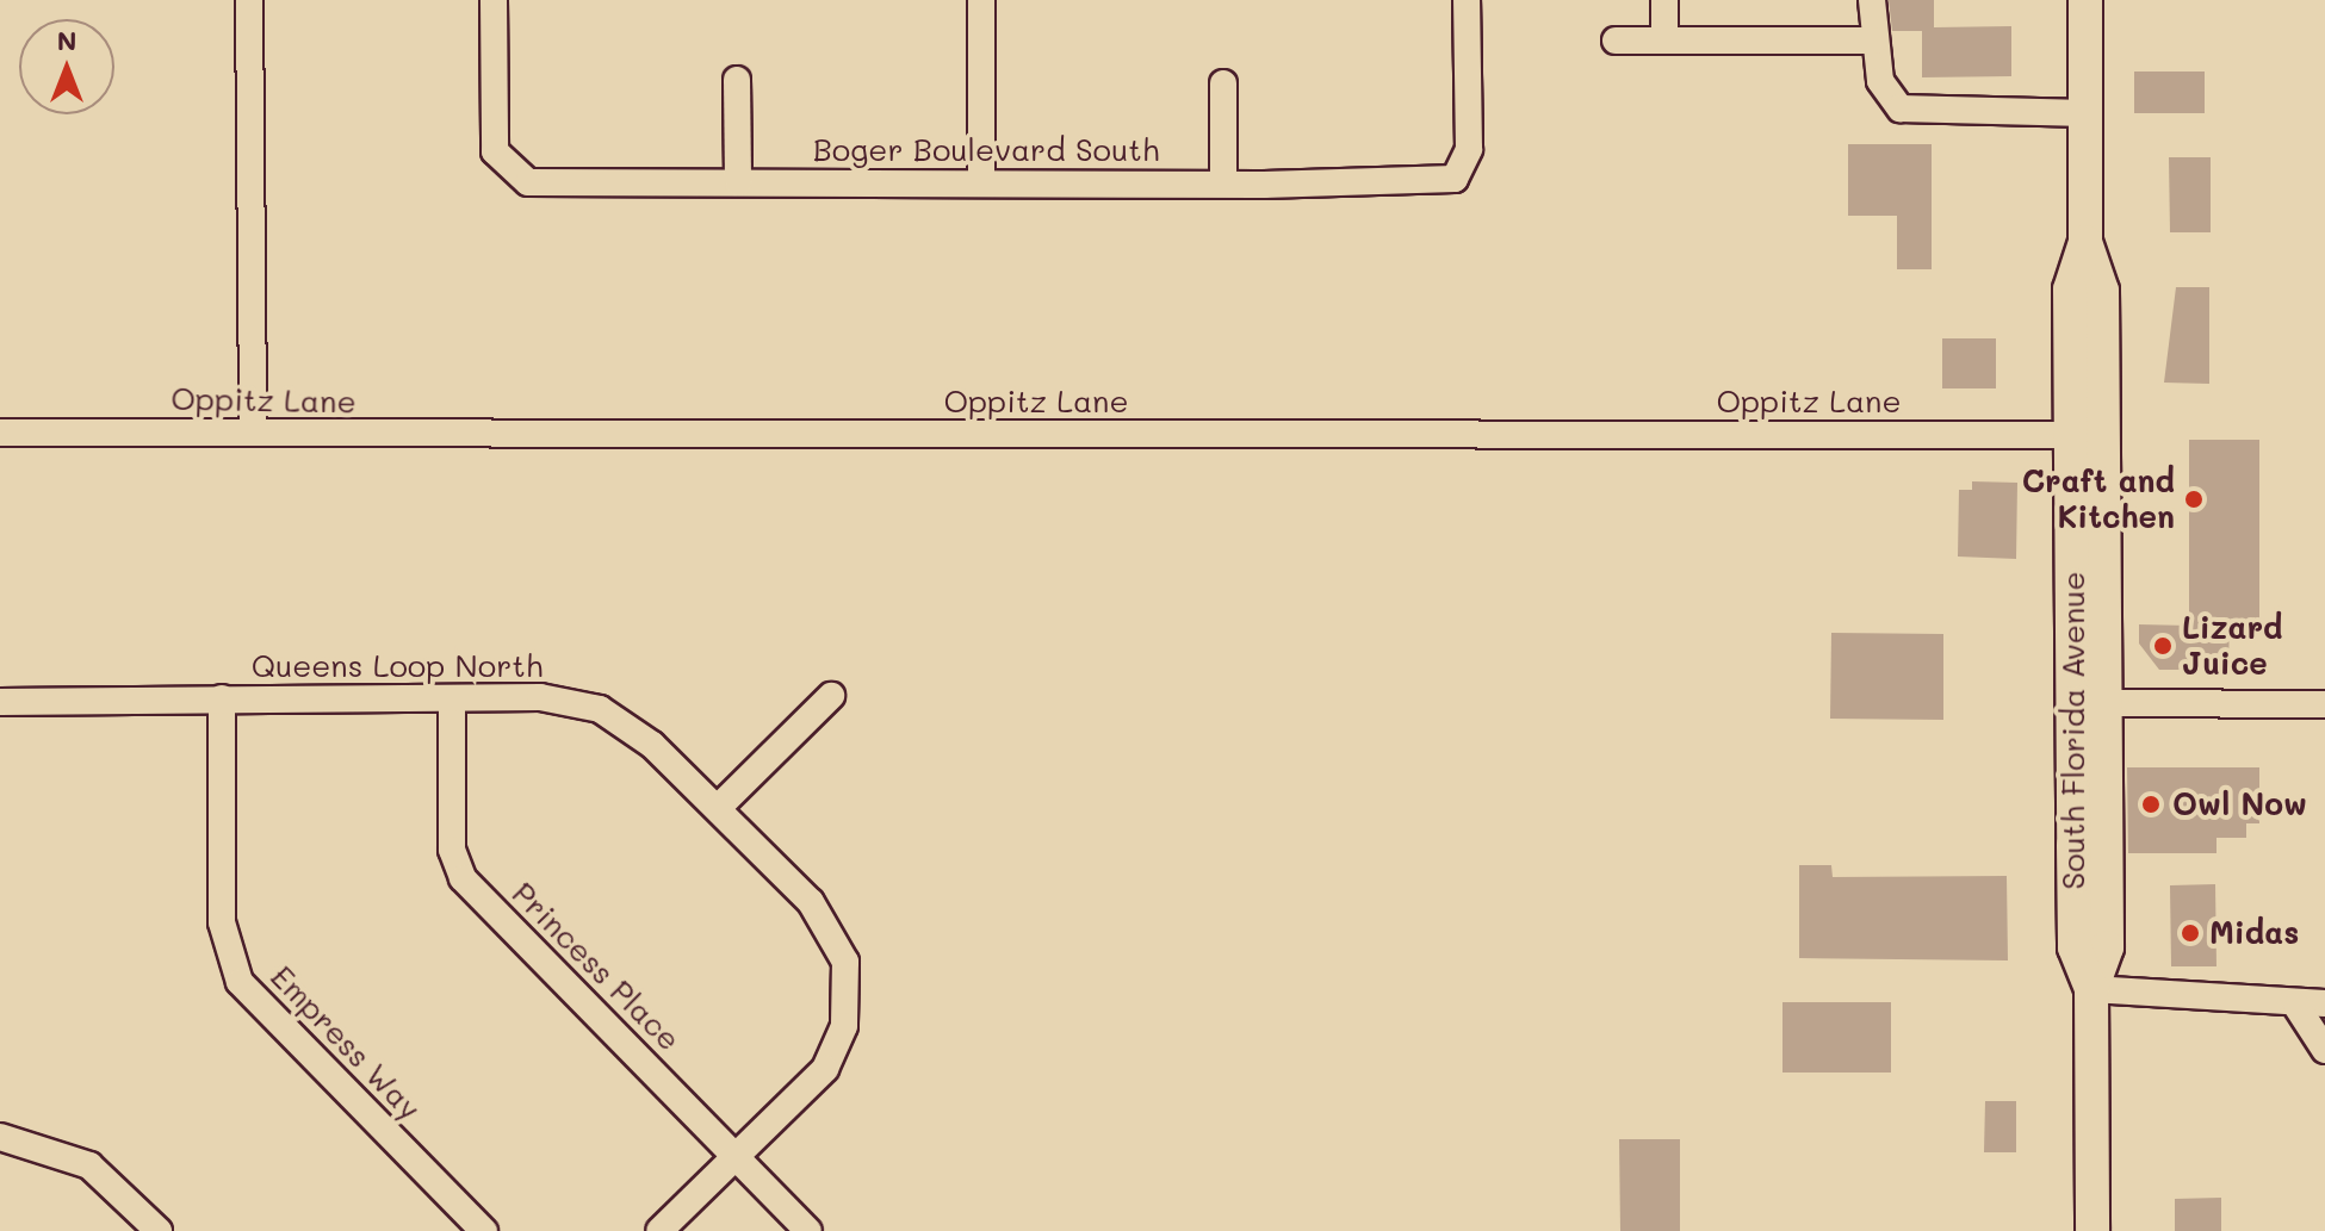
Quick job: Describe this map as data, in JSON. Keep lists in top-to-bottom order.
{
  "streets": {
    "main road": ["South Florida Avenue"],
    "street": [
      "Boger Boulevard South",
      "Oppitz Lane",
      "Queens Loop North",
      "Princess Place",
      "Empress Way"
    ]
  },
  "crossings": [
    ["Oppitz Lane", "South Florida Avenue"],
    ["Queens Loop North", "Princess Place"],
    ["Queens Loop North", "Empress Way"]
  ],
  "places": [
    "Craft and Kitchen",
    "Lizard Juice",
    "Owl Now",
    "Midas"
  ],
  "north": "top"
}
